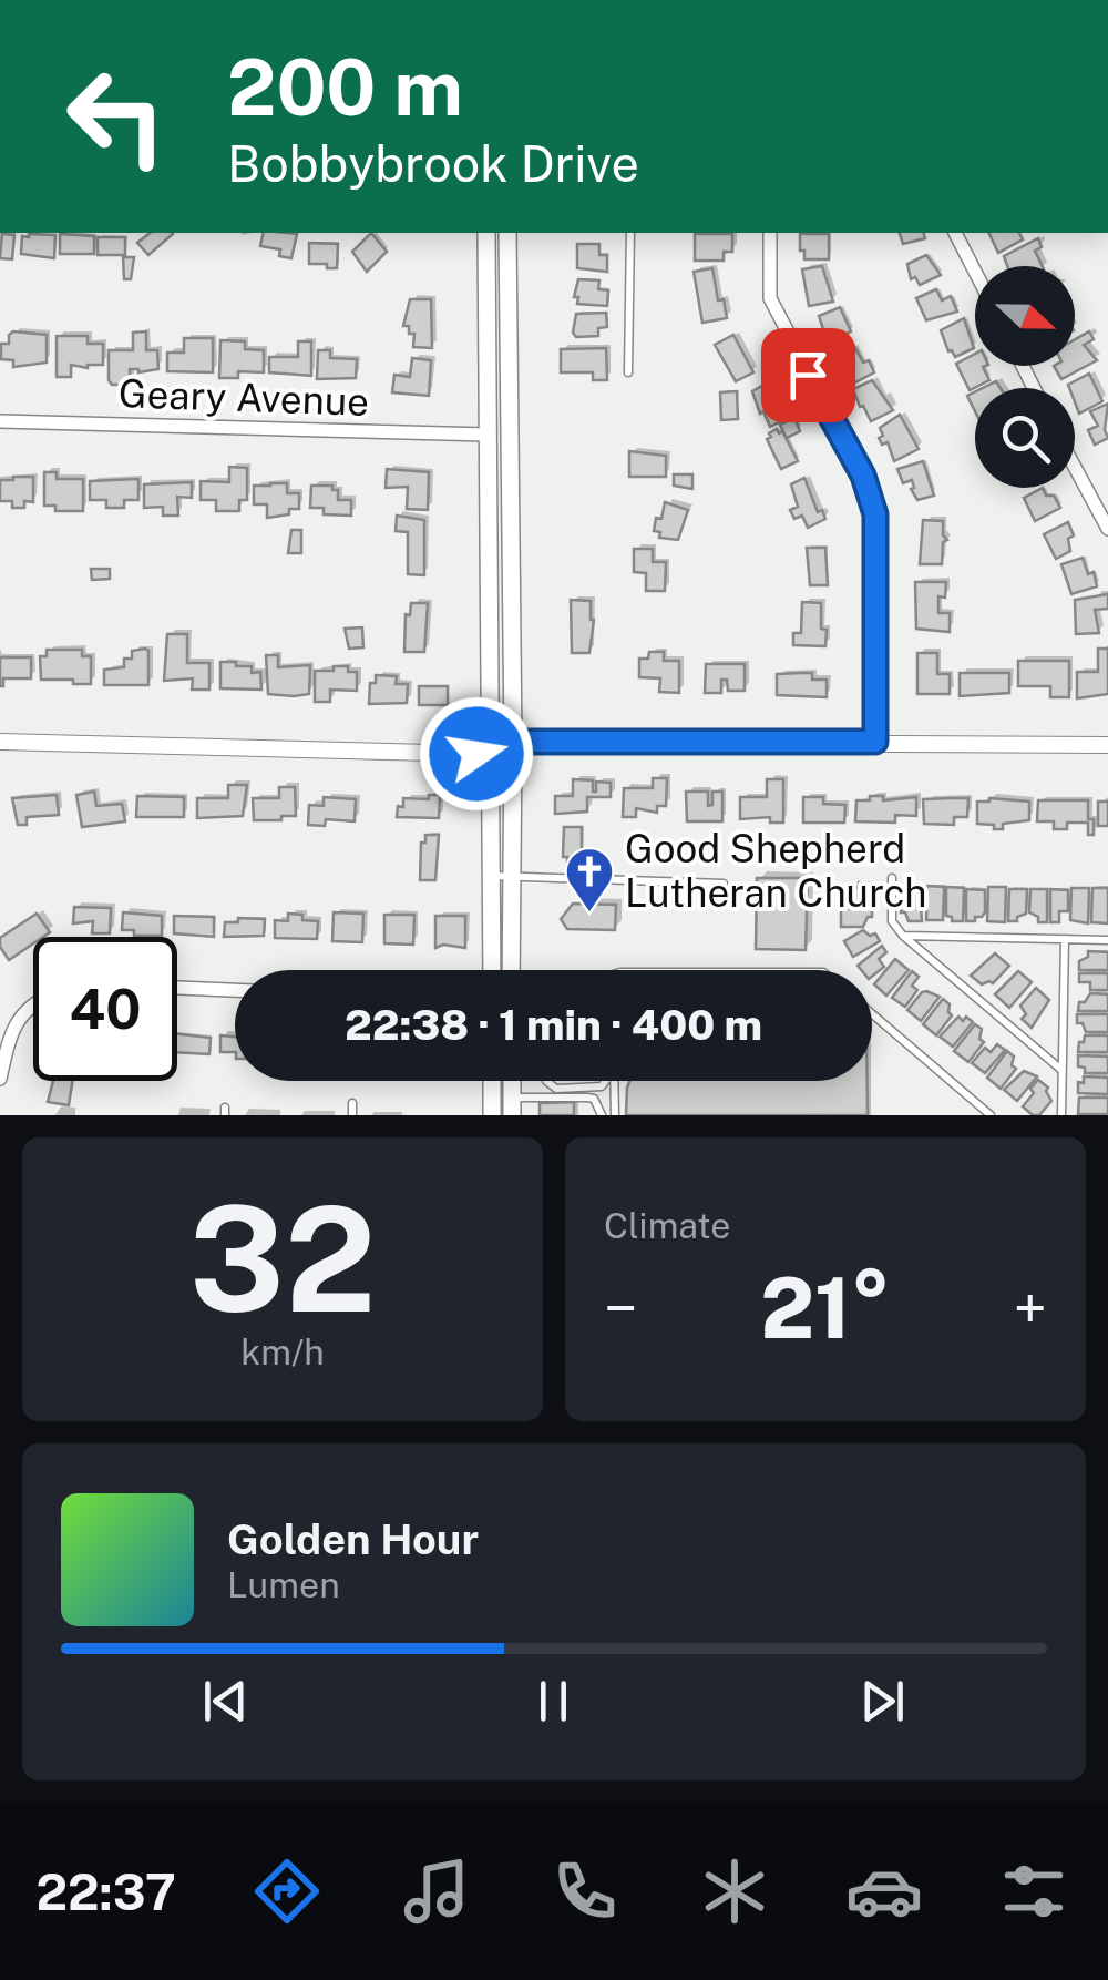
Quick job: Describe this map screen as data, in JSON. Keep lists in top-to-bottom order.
{
  "streets": {
    "street": ["Geary Avenue"]
  },
  "places": {
    "church": ["Good Shepherd Lutheran Church"]
  },
  "north": "right",
  "page": {
    "turn": ["200 m", "Bobbybrook Drive"],
    "limit": "40",
    "trip": "22:38 · 1 min · 400 m",
    "tile": [
      ["32", "km/h"],
      "Climate"
    ],
    "heat": ["−", "21°", "+"],
    "song": ["Golden Hour", "Lumen"],
    "tabs": "22:37"
  }
}
